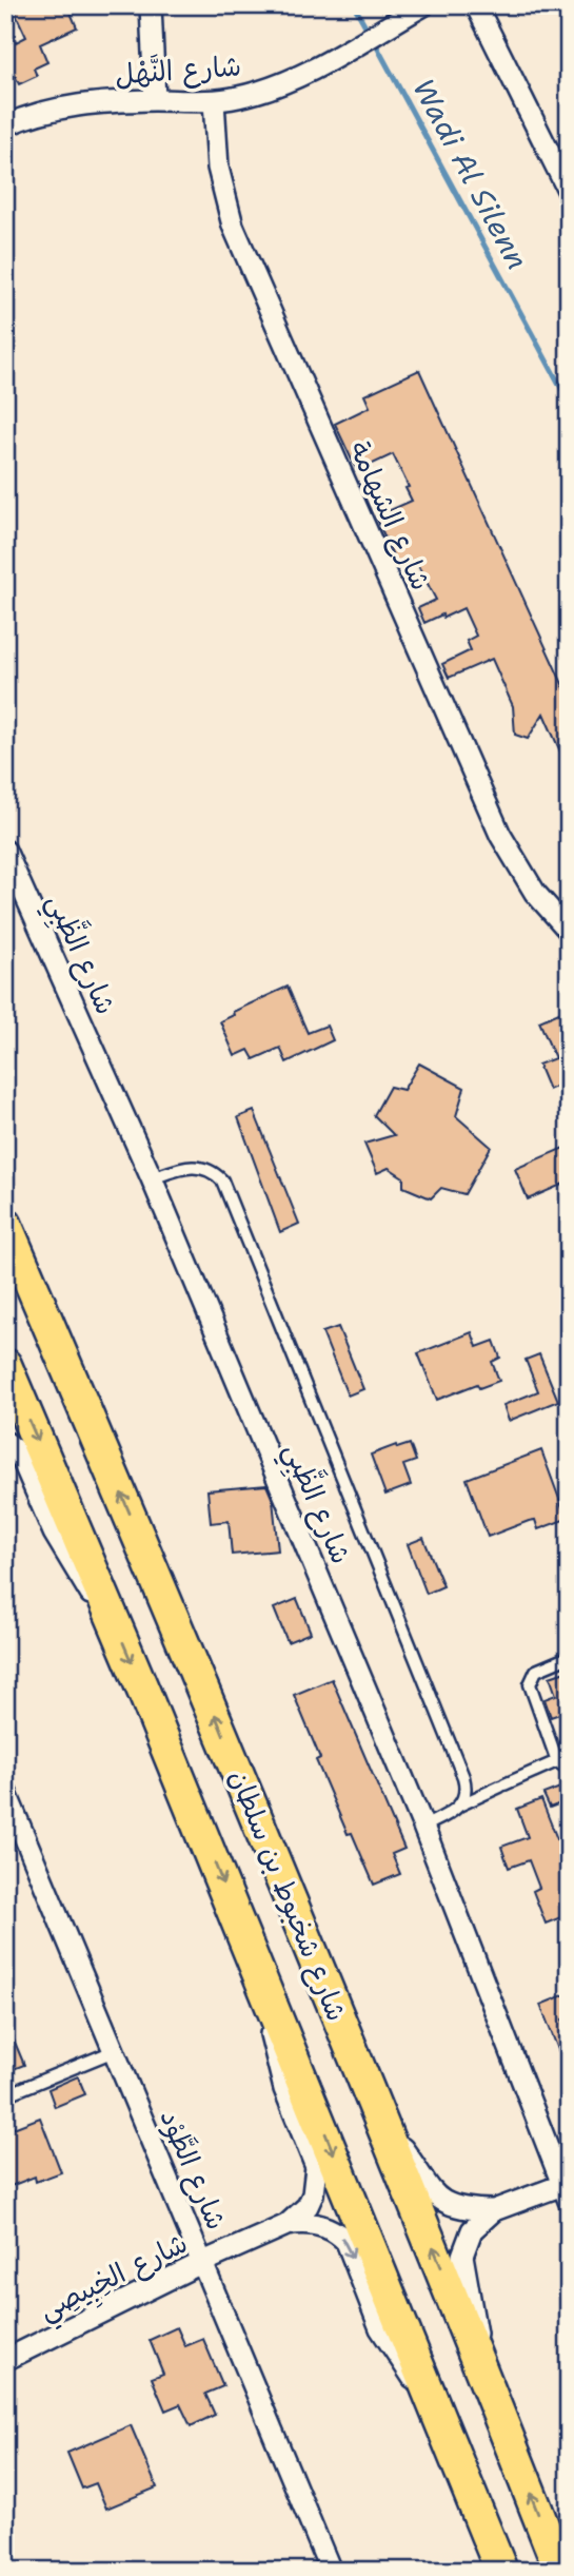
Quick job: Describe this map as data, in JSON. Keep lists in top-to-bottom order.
{
  "streets": {
    "main road": ["شارع شخبوط بن سلطان"],
    "street": [
      "شارع النَّهْل",
      "شارع الشهامة",
      "شارع الظَّبِي",
      "شارع الطَّوْد",
      "شارع الخِبِيصِي"
    ]
  },
  "crossings": [
    ["شارع النَّهْل", "شارع الشهامة"],
    ["شارع الظَّبِي", "شارع شخبوط بن سلطان"],
    ["شارع شخبوط بن سلطان", "شارع الخِبِيصِي"],
    ["شارع الطَّوْد", "شارع الخِبِيصِي"]
  ],
  "water": ["Wadi Al Silenn"]
}
